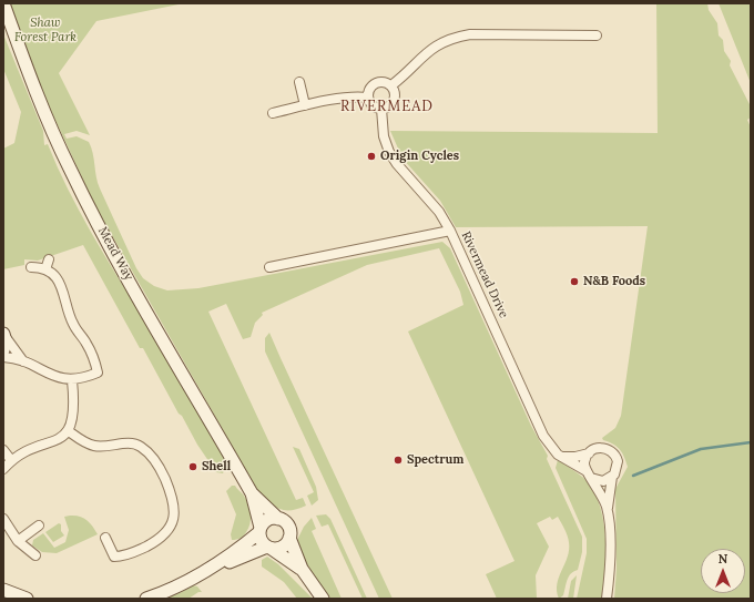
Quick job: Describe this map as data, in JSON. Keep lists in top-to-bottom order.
{
  "streets": {
    "main road": ["Mead Way"],
    "street": ["Rivermead Drive"]
  },
  "districts": ["RIVERMEAD"],
  "parks": ["Shaw Forest Park"],
  "places": [
    "Origin Cycles",
    "N&B Foods",
    "Spectrum",
    "Shell"
  ],
  "north": "top"
}
